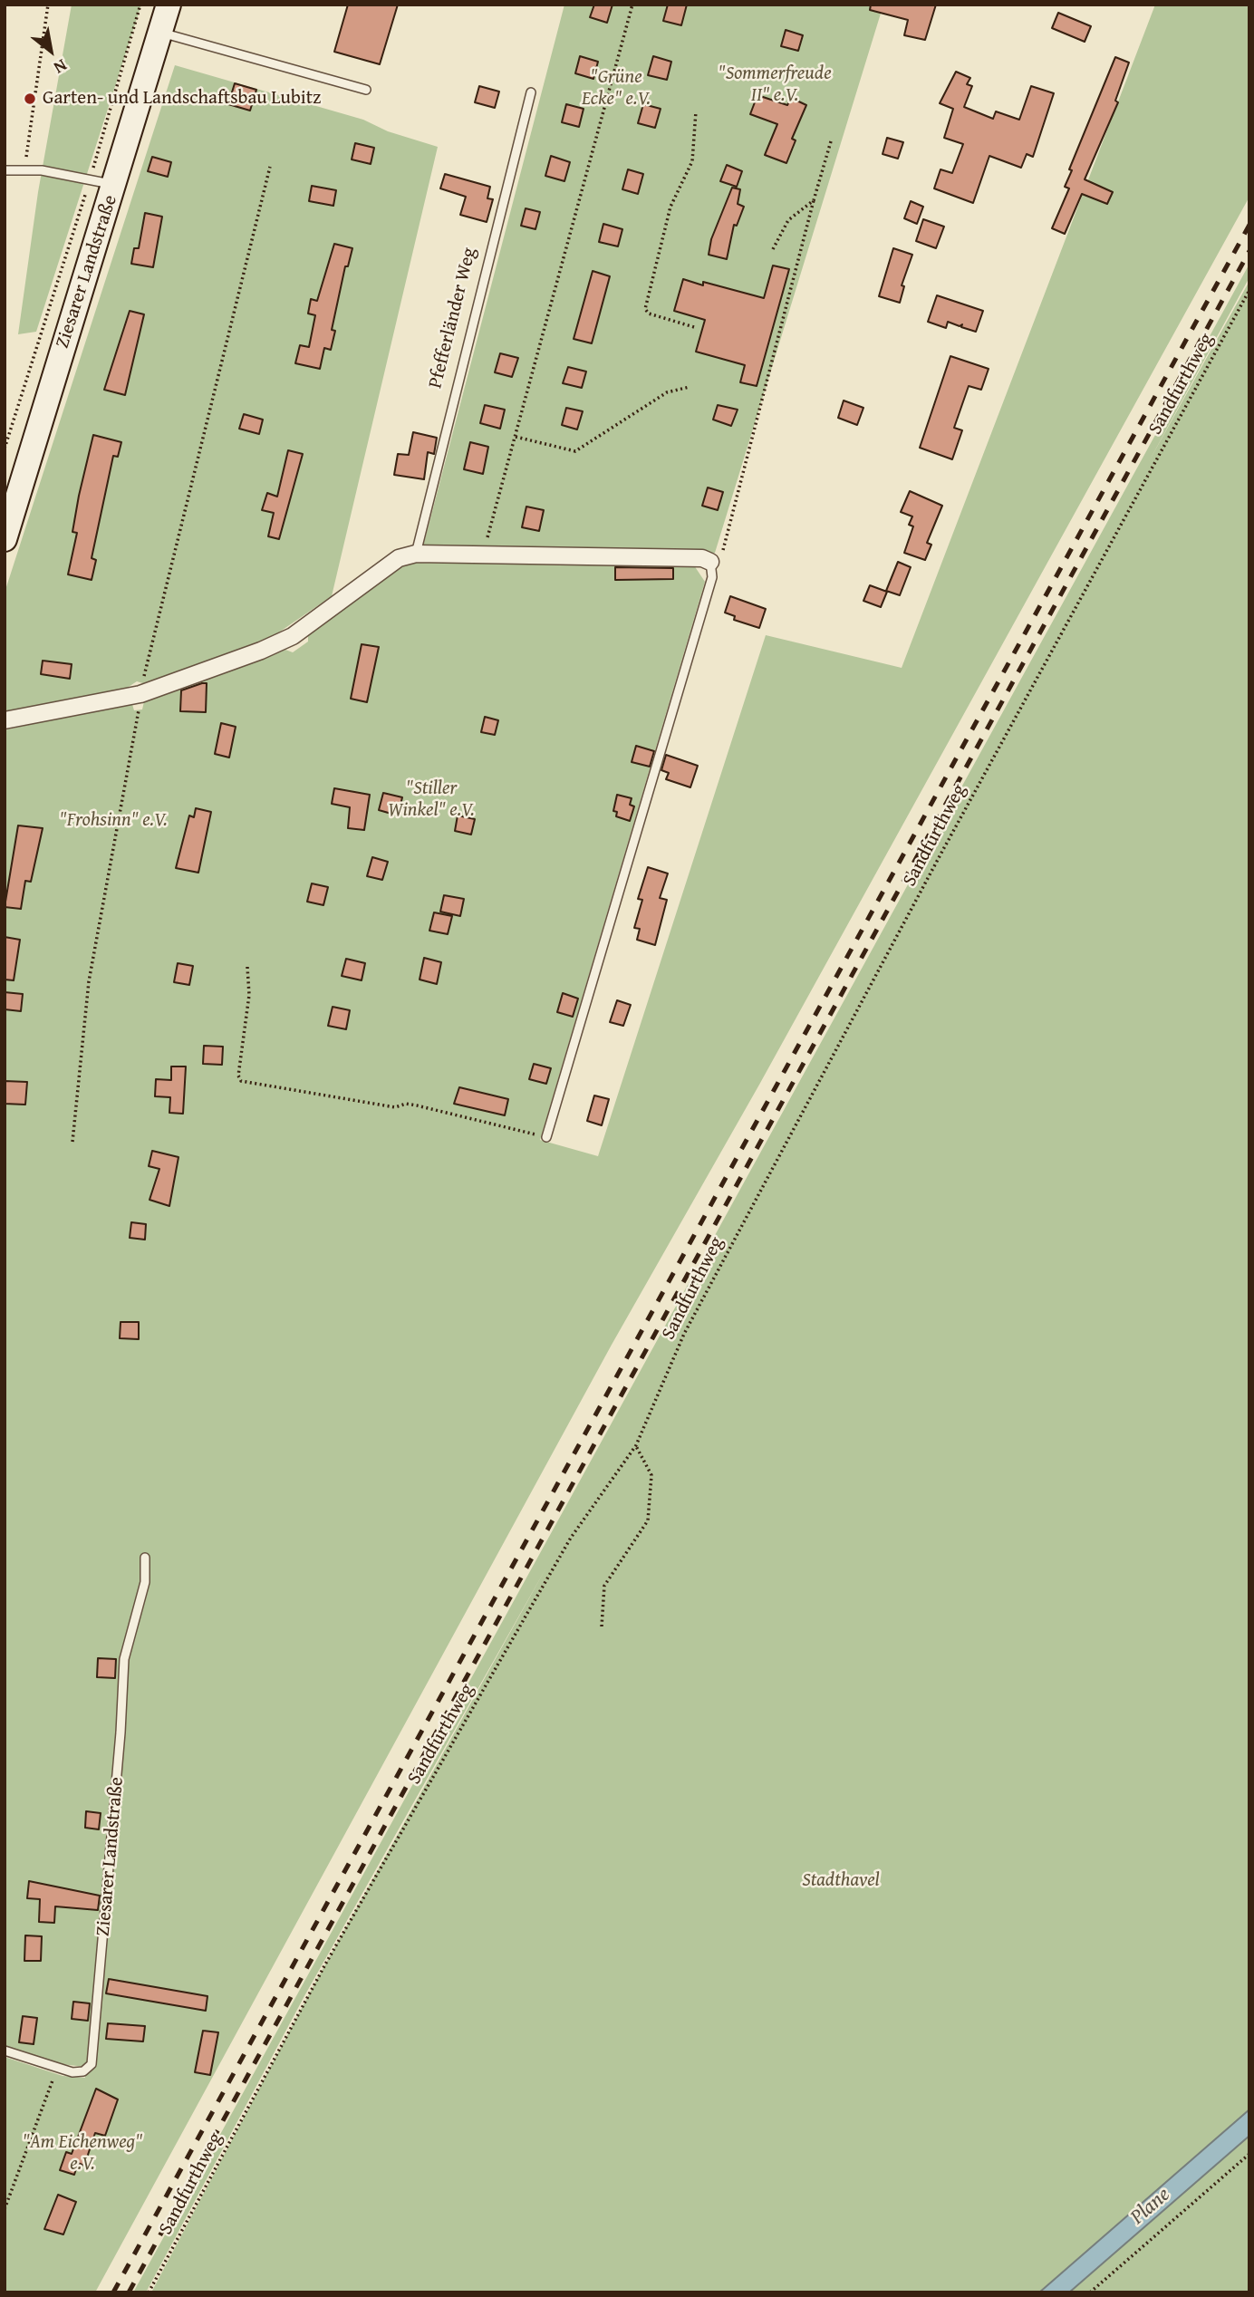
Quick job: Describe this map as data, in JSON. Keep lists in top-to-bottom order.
{
  "streets": {
    "main road": ["Ziesarer Landstraße"],
    "lane": ["Pfefferländer Weg"],
    "path": ["Sandfurthweg"]
  },
  "water": ["Plane"],
  "parks": [
    "\"Sommerfreude II\" e.V.",
    "\"Grüne Ecke\" e.V.",
    "\"Stiller Winkel\" e.V.",
    "\"Frohsinn\" e.V.",
    "Stadthavel",
    "\"Am Eichenweg\" e.V."
  ],
  "places": ["Garten- und Landschaftsbau Lubitz"],
  "north": "bottom right"
}
